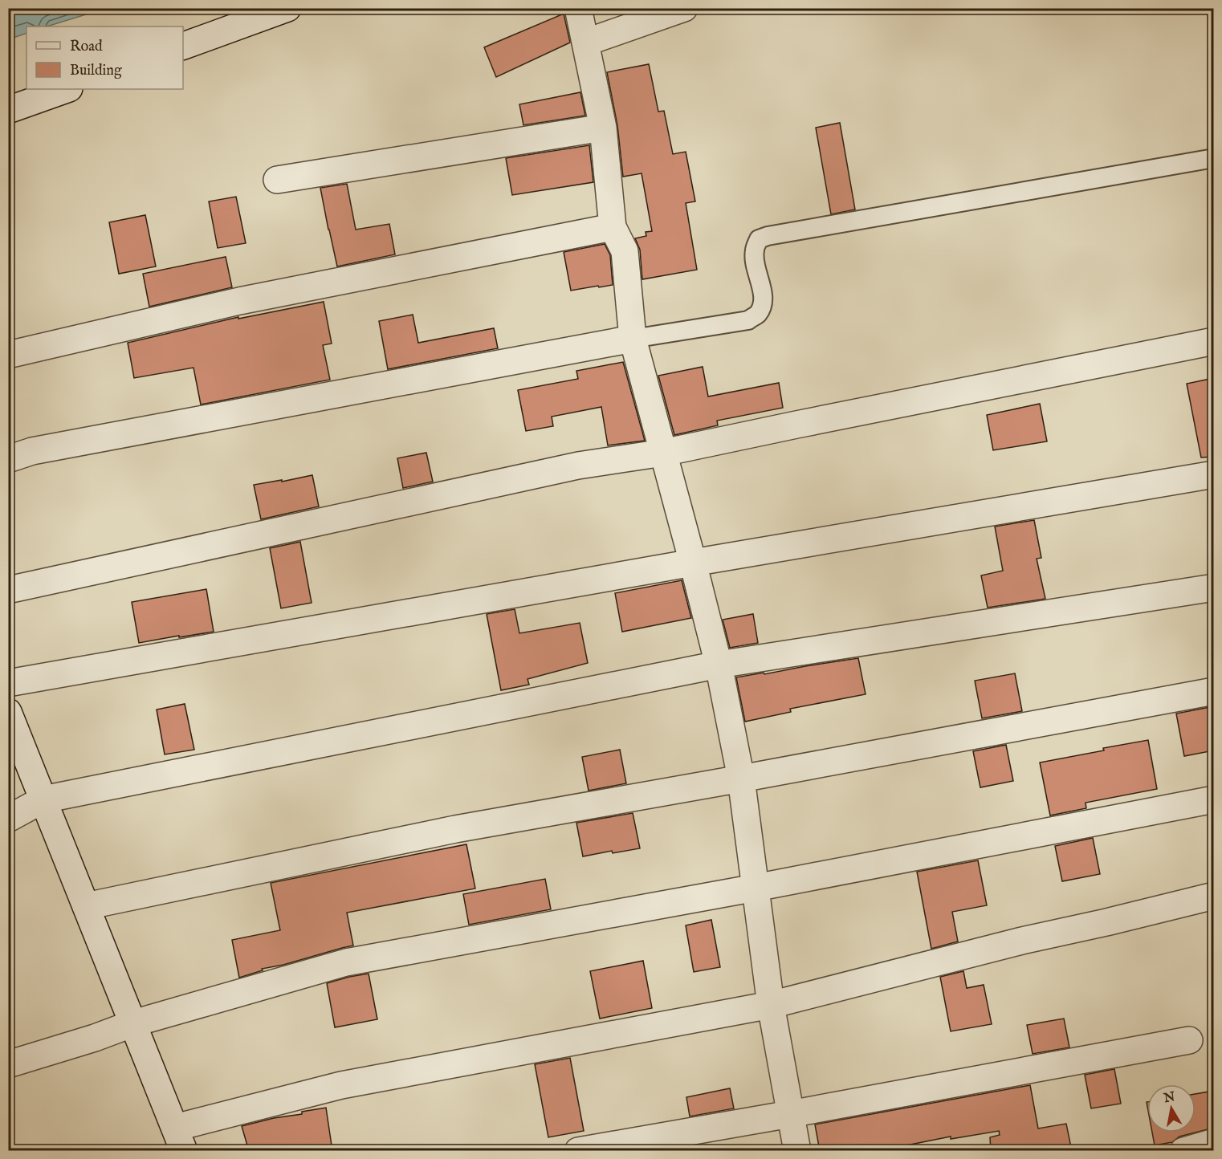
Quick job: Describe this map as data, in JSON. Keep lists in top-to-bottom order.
{
  "legend": ["Road", "Building"],
  "north": "top"
}
